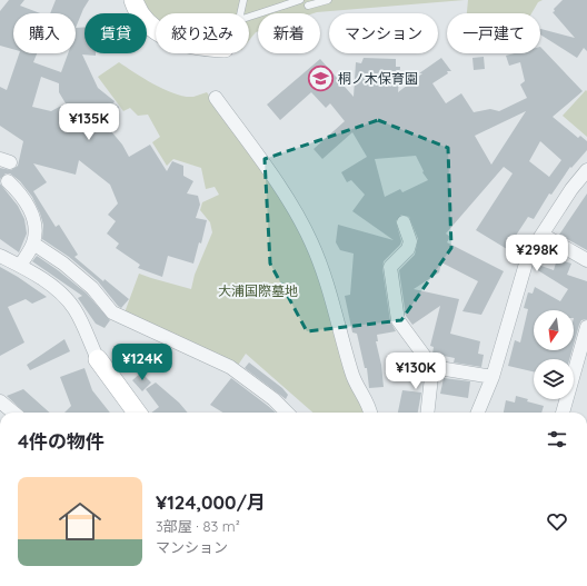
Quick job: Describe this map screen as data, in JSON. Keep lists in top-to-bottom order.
{
  "parks": ["大浦国際墓地"],
  "places": {
    "school or university": ["桐ノ木保育園"]
  },
  "north": "bottom",
  "page": {
    "chip": [
      "購入",
      "賃貸",
      "絞り込み",
      "新着",
      "マンション",
      "一戸建て"
    ],
    "price": [
      "¥135K",
      "¥298K",
      "¥124K",
      "¥130K"
    ],
    "heading": "4件の物件",
    "list": [
      {
        "name": "¥124,000/月",
        "note": "3部屋 · 83 m² · マンション"
      }
    ]
  }
}
